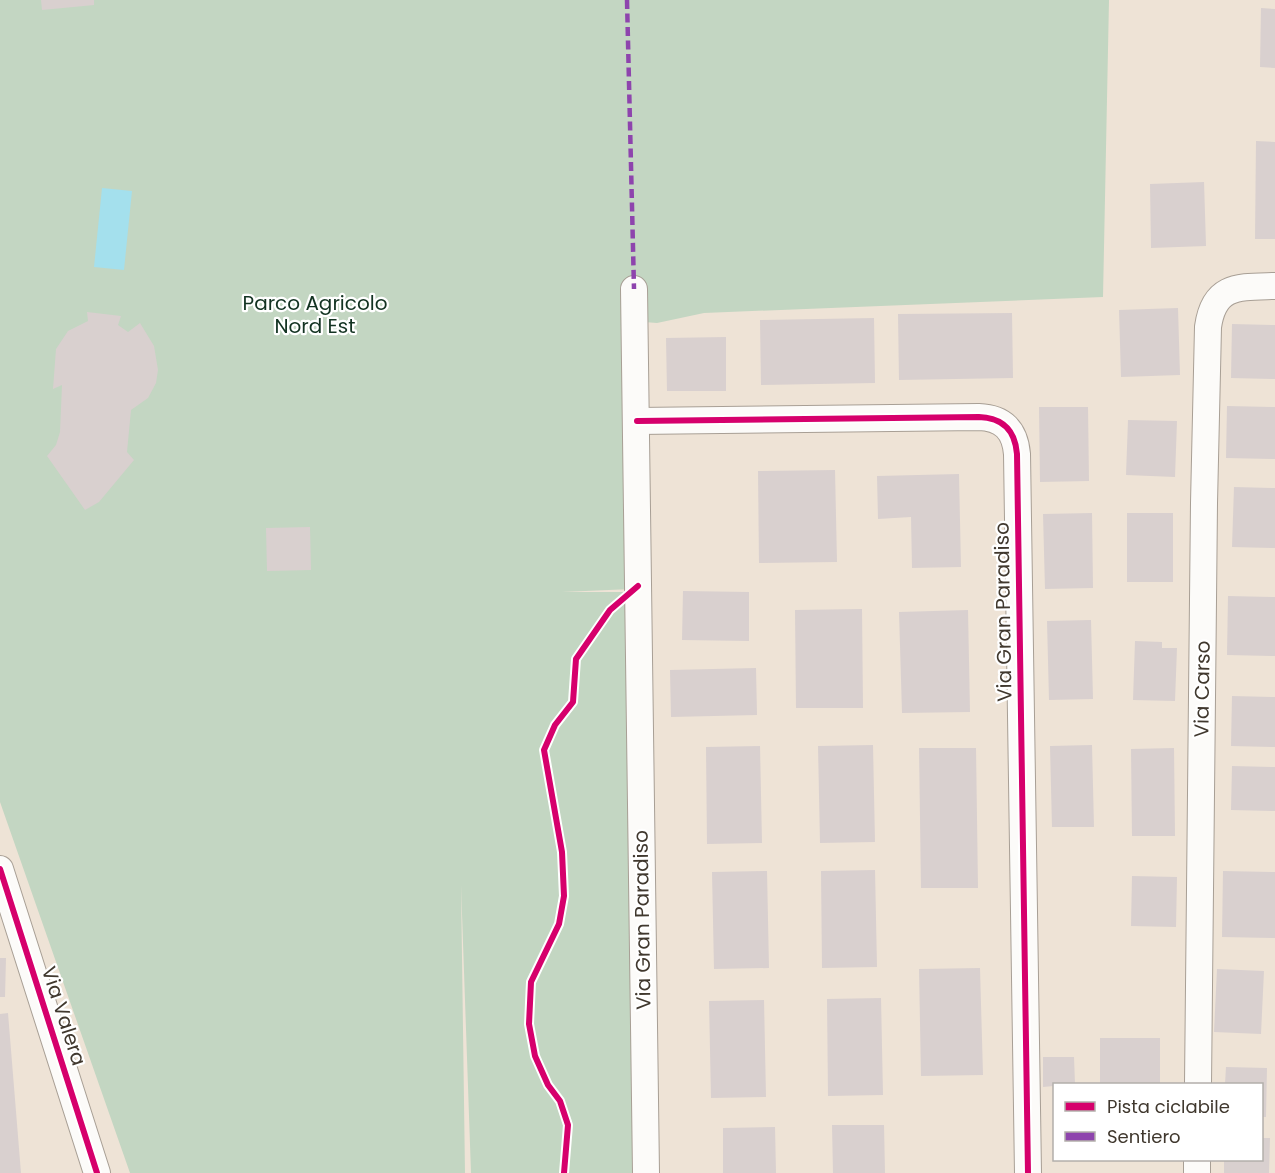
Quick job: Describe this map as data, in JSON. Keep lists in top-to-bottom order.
{
  "streets": {
    "street": ["Via Gran Paradiso", "Via Carso", "Via Valera"]
  },
  "parks": ["Parco Agricolo Nord Est"],
  "legend": ["Pista ciclabile", "Sentiero"]
}
